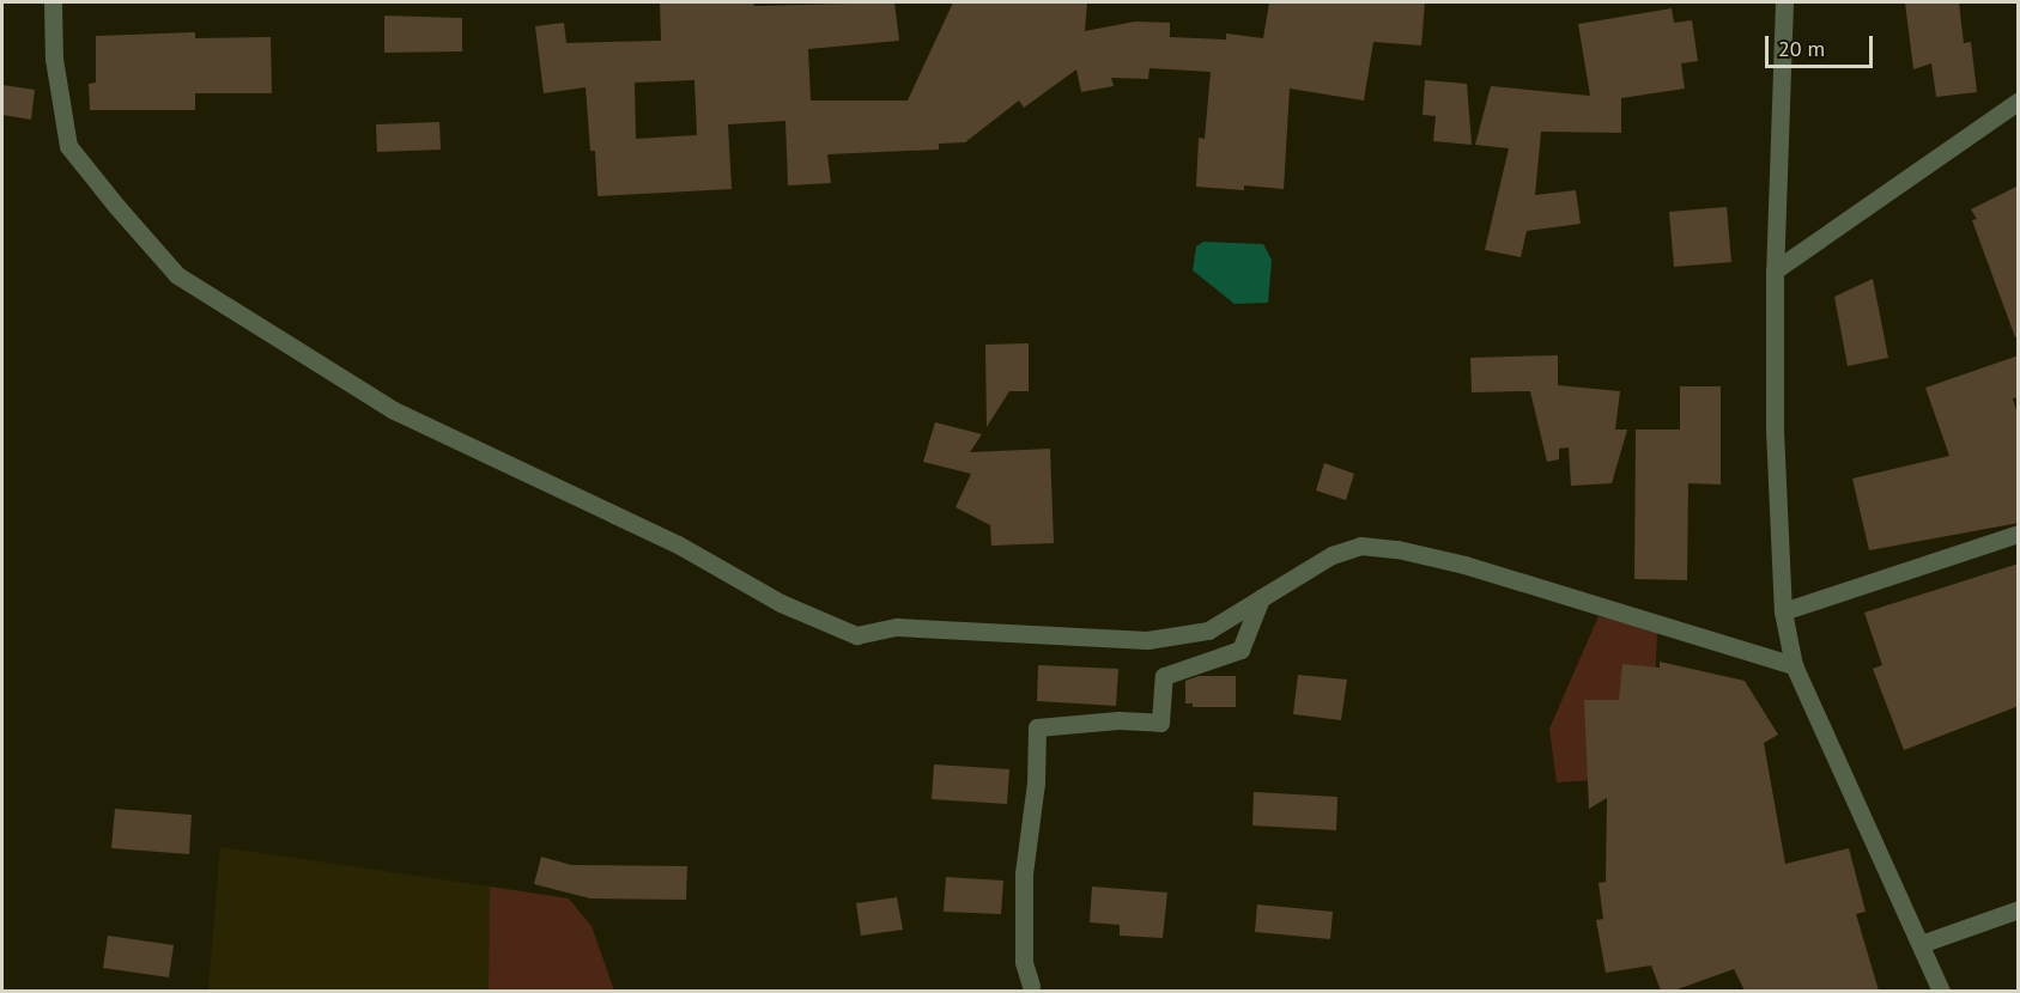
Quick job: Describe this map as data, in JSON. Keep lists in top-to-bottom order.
{
  "scale_bar": "20 m"
}
